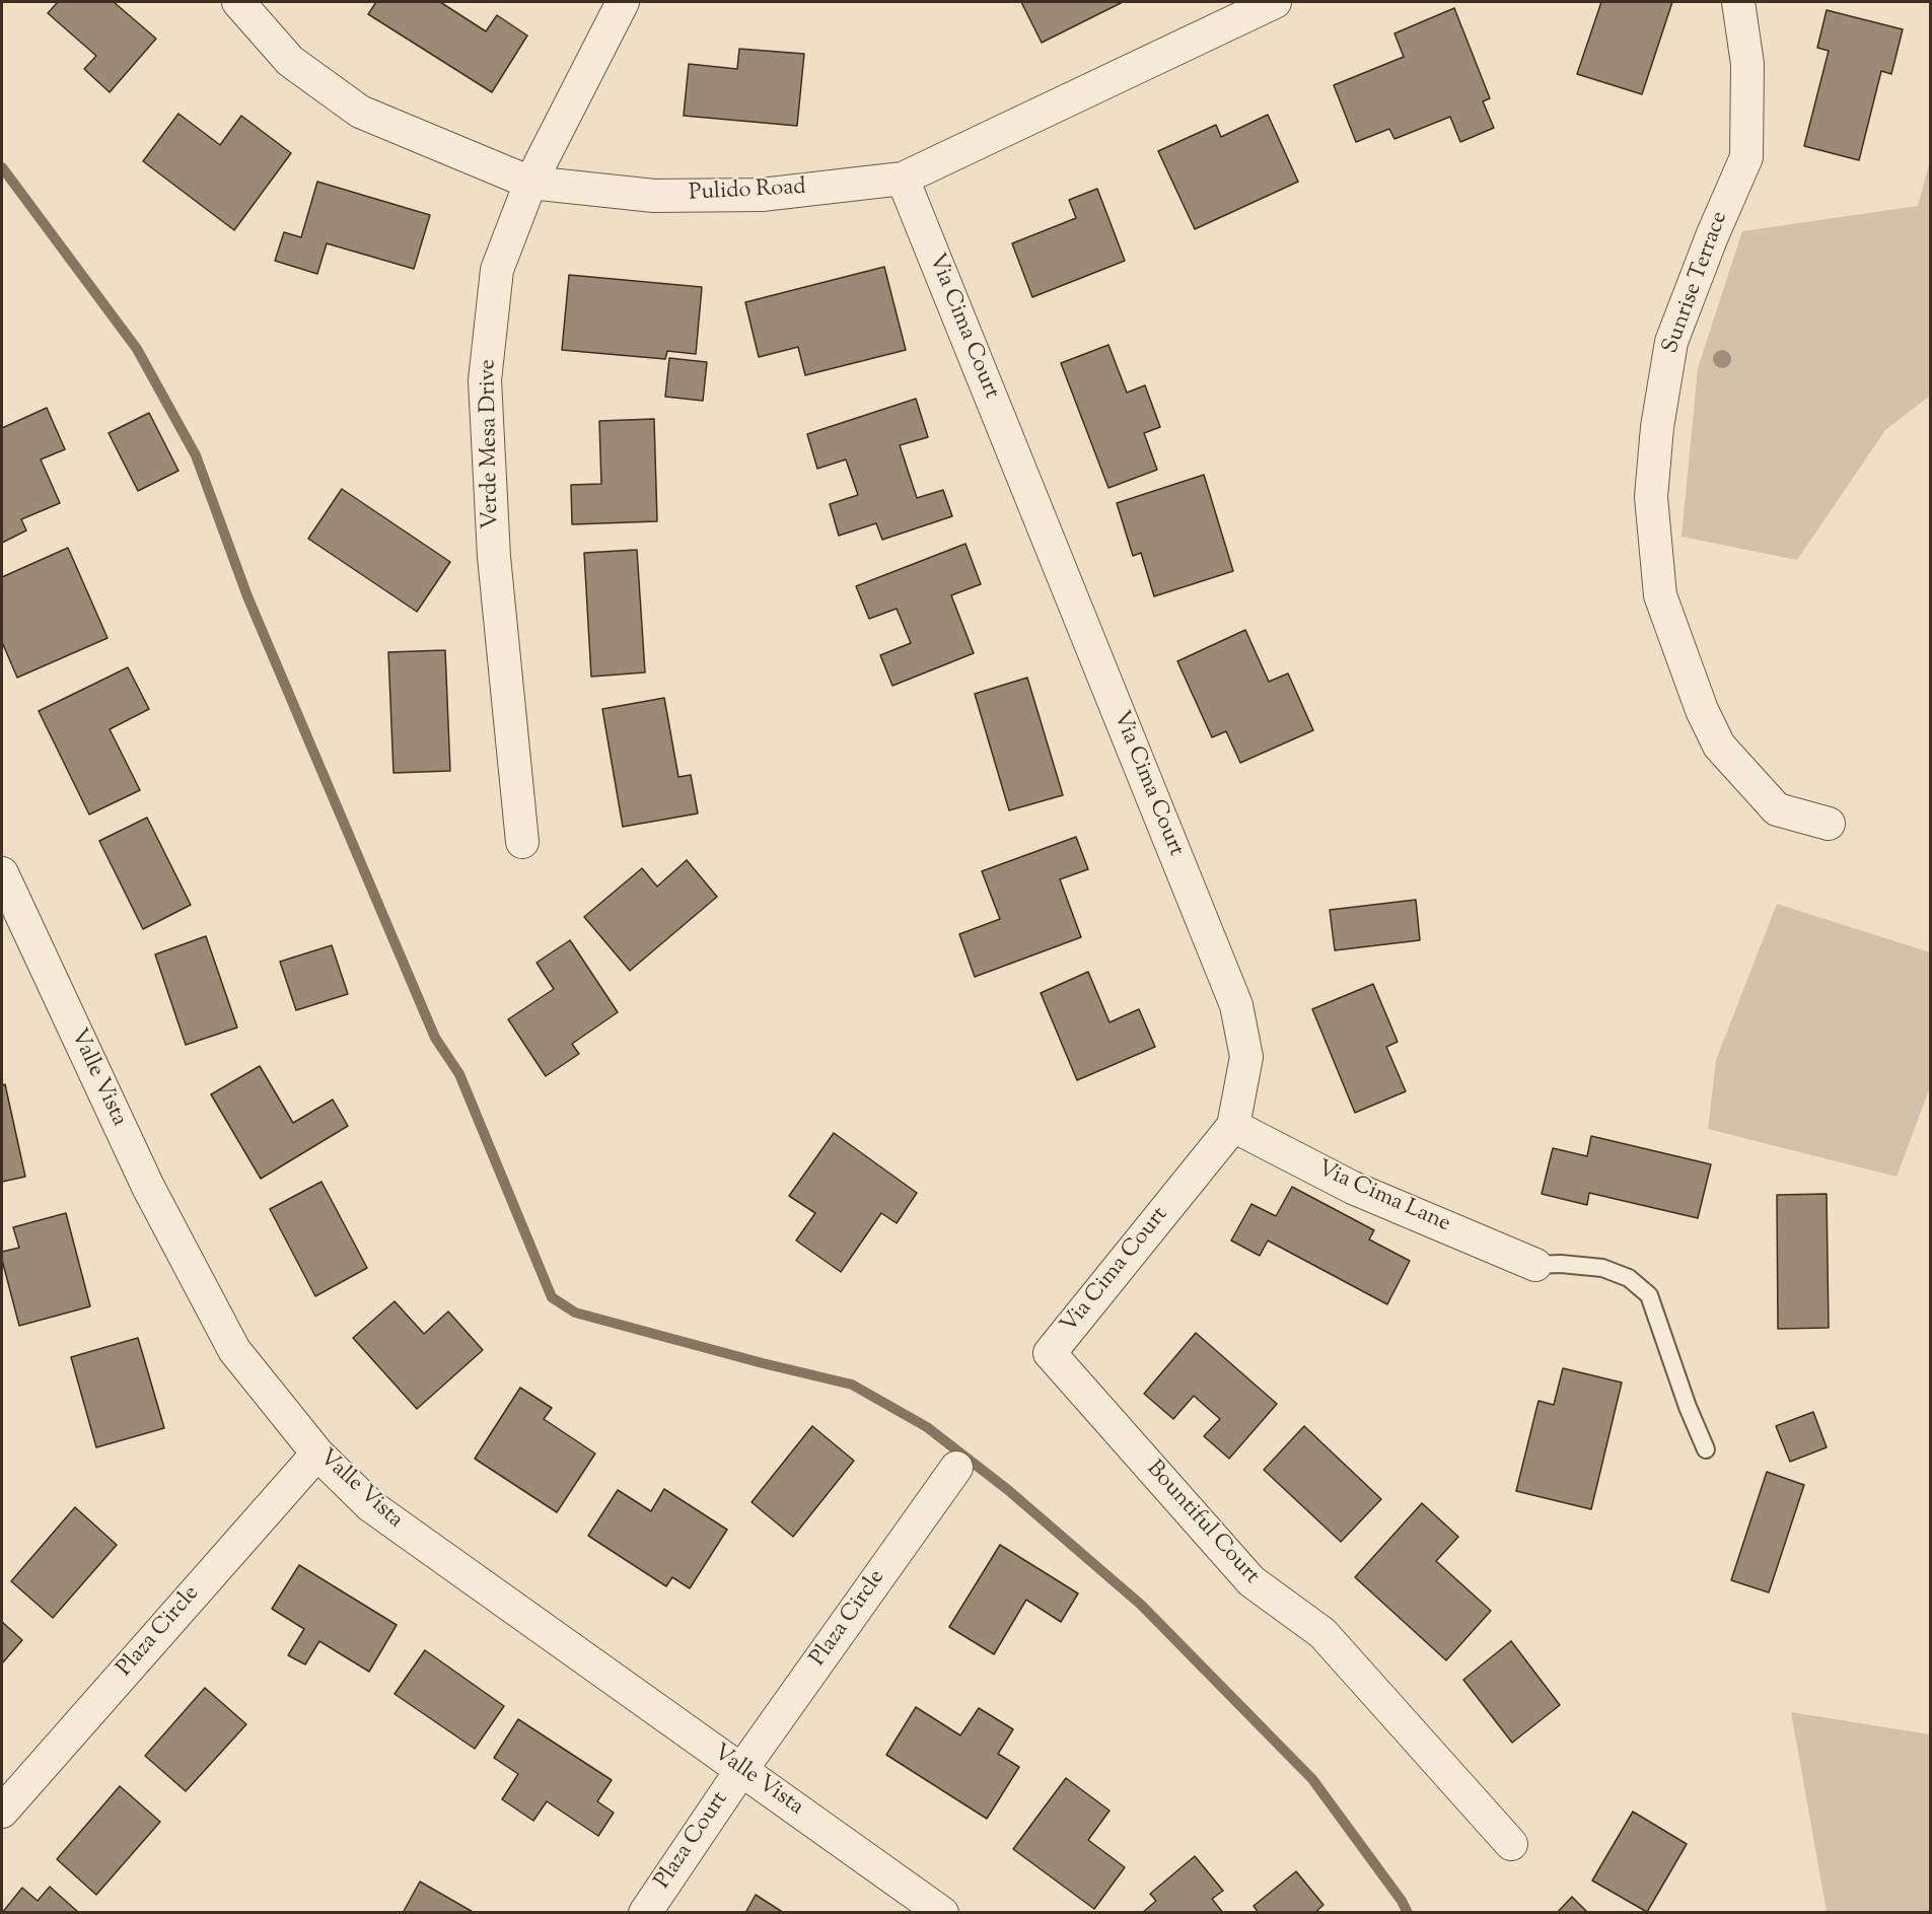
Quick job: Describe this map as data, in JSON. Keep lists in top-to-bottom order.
{
  "streets": {
    "street": [
      "Pulido Road",
      "Sunrise Terrace",
      "Via Cima Court",
      "Verde Mesa Drive",
      "Valle Vista",
      "Via Cima Lane",
      "Bountiful Court",
      "Plaza Circle",
      "Plaza Court"
    ]
  },
  "crossings": [
    ["Pulido Road", "Via Cima Court"],
    ["Pulido Road", "Verde Mesa Drive"],
    ["Via Cima Court", "Via Cima Lane"],
    ["Via Cima Court", "Bountiful Court"],
    ["Valle Vista", "Plaza Circle"],
    ["Valle Vista", "Plaza Court"],
    ["Plaza Circle", "Plaza Court"]
  ]
}
